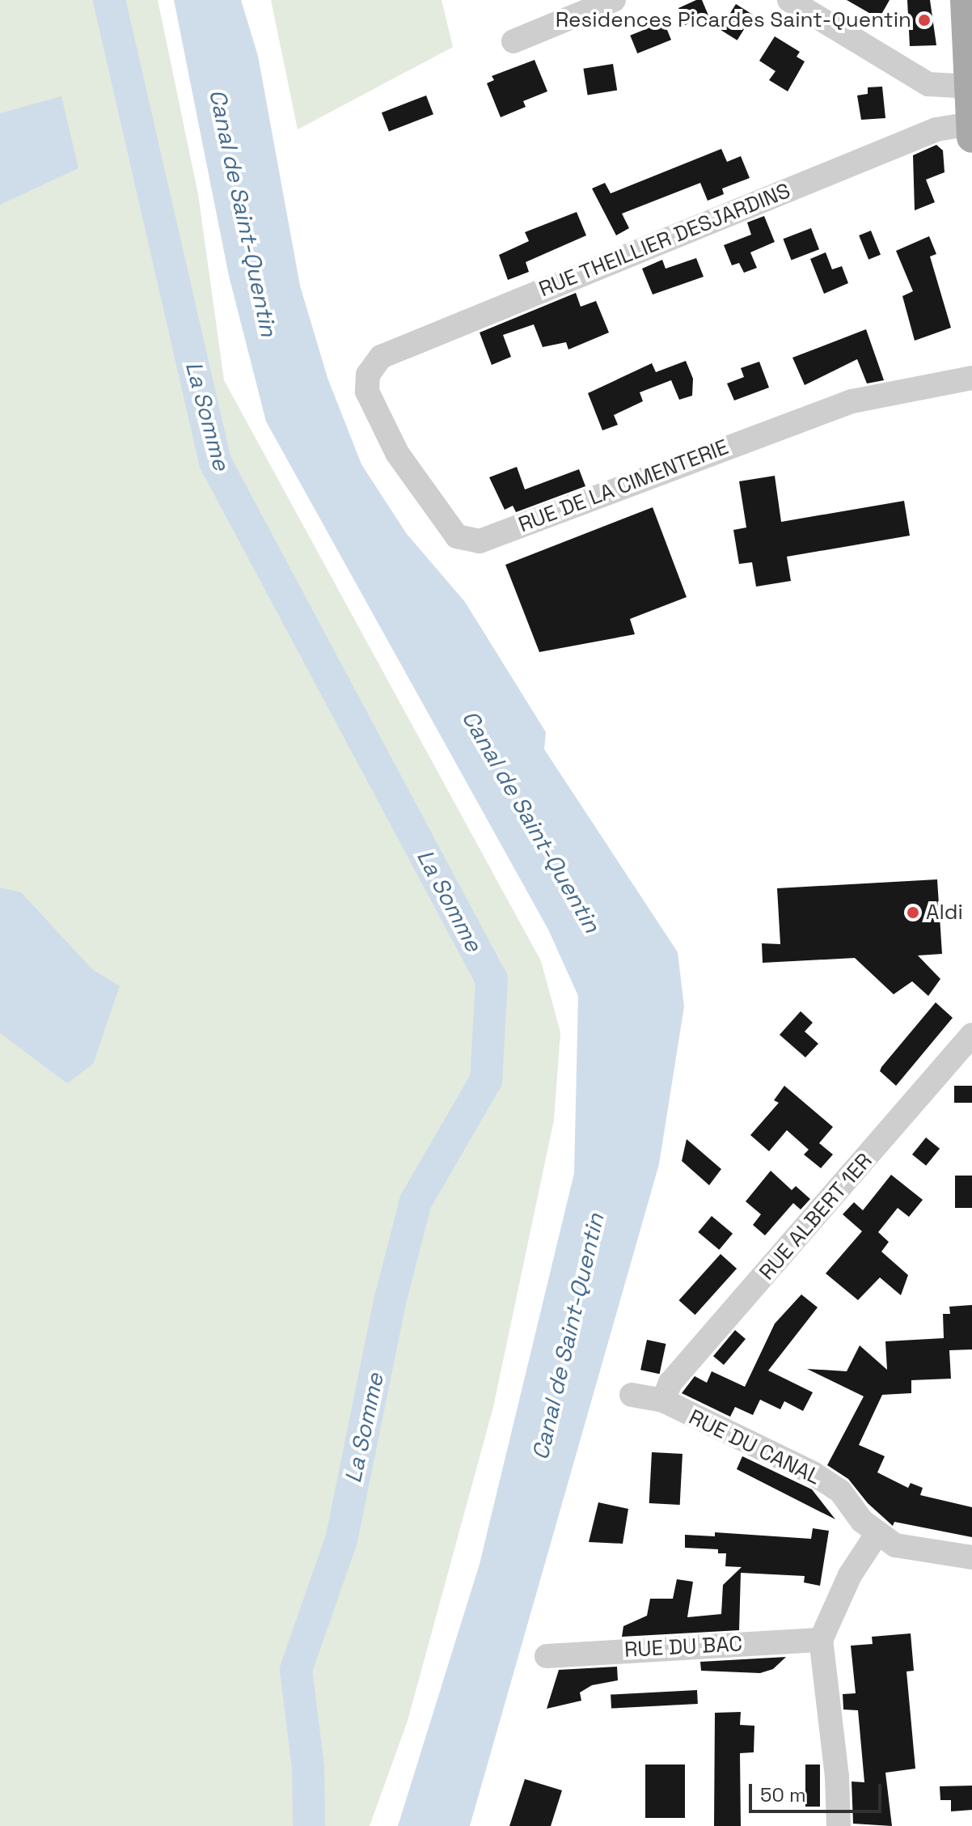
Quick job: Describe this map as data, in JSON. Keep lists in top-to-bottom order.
{
  "streets": {
    "street": [
      "RUE THEILLIER DESJARDINS",
      "RUE DE LA CIMENTERIE",
      "RUE ALBERT 1ER",
      "RUE DU CANAL",
      "RUE DU BAC"
    ]
  },
  "crossings": [
    ["RUE THEILLIER DESJARDINS", "RUE DE LA CIMENTERIE"],
    ["RUE ALBERT 1ER", "RUE DU CANAL"]
  ],
  "water": ["Canal de Saint-Quentin", "La Somme"],
  "places": ["Residences Picardes Saint-Quentin", "Aldi"],
  "scale_bar": "50 m"
}
